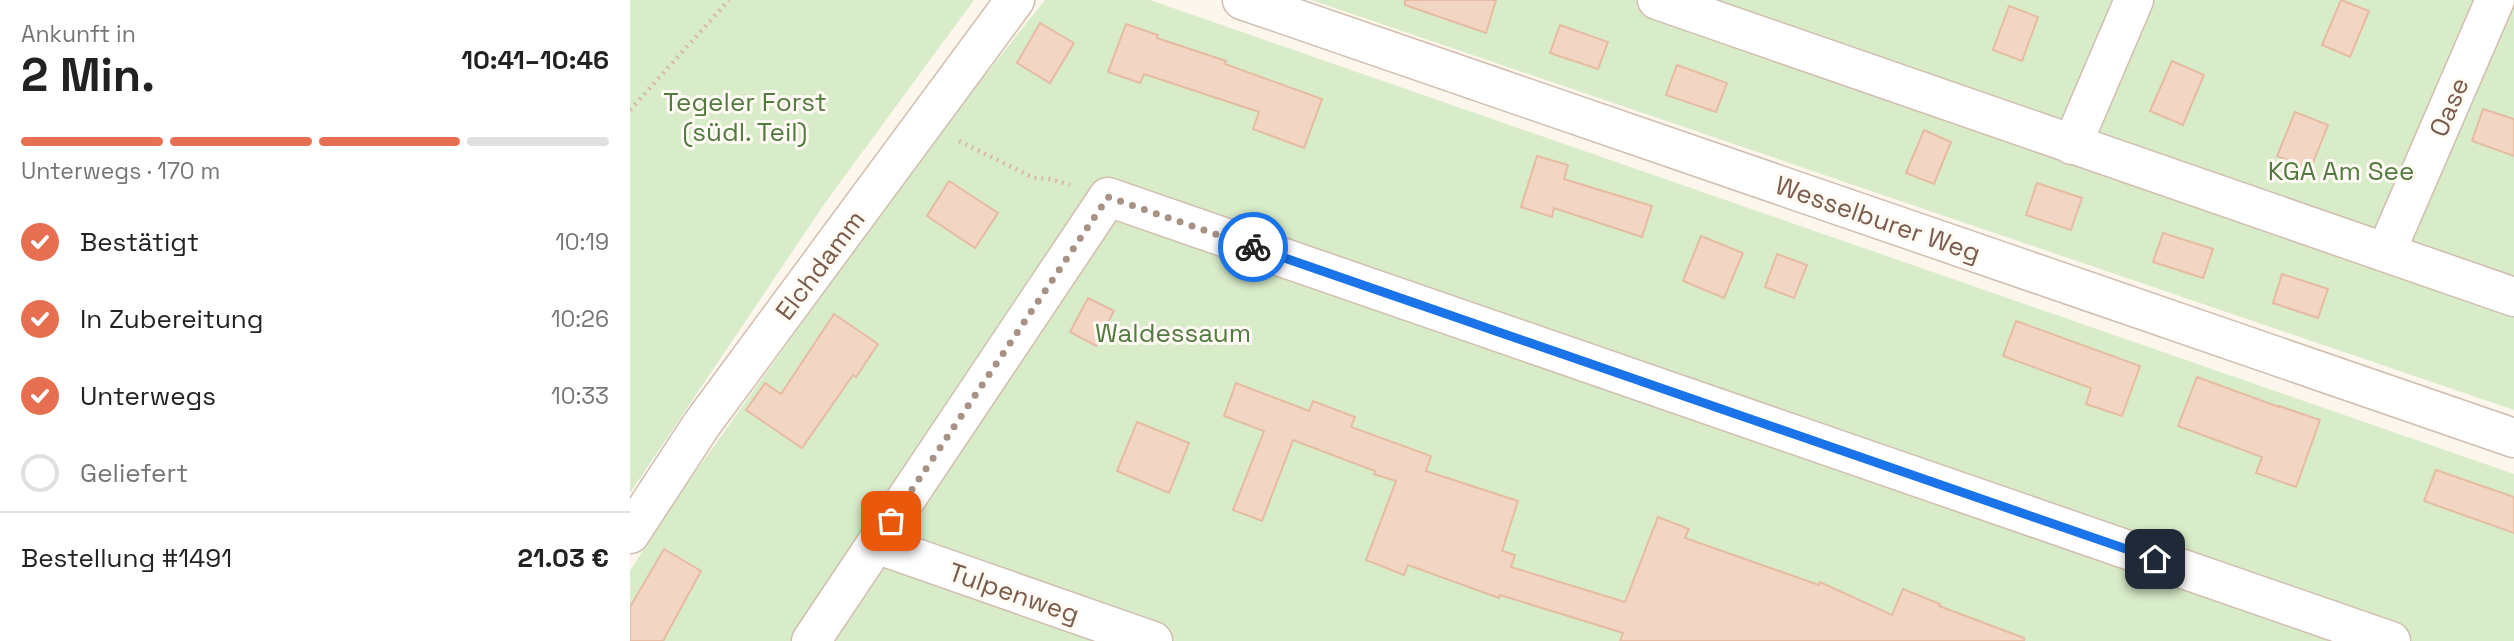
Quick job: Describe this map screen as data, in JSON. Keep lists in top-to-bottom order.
{
  "streets": {
    "street": [
      "Oase",
      "Wesselburer Weg",
      "Elchdamm",
      "Tulpenweg"
    ]
  },
  "parks": ["Tegeler Forst (südl. Teil)", "KGA Am See", "Waldessaum"],
  "page": {
    "heading": ["2 Min.", "Ankunft in", "10:41–10:46"],
    "panel": ["Bestellung #1491", "21.03 €"],
    "bar": "Unterwegs · 170 m",
    "list": [
      ["Bestätigt", "10:19"],
      ["In Zubereitung", "10:26"],
      ["Unterwegs", "10:33"],
      "Geliefert"
    ]
  }
}
